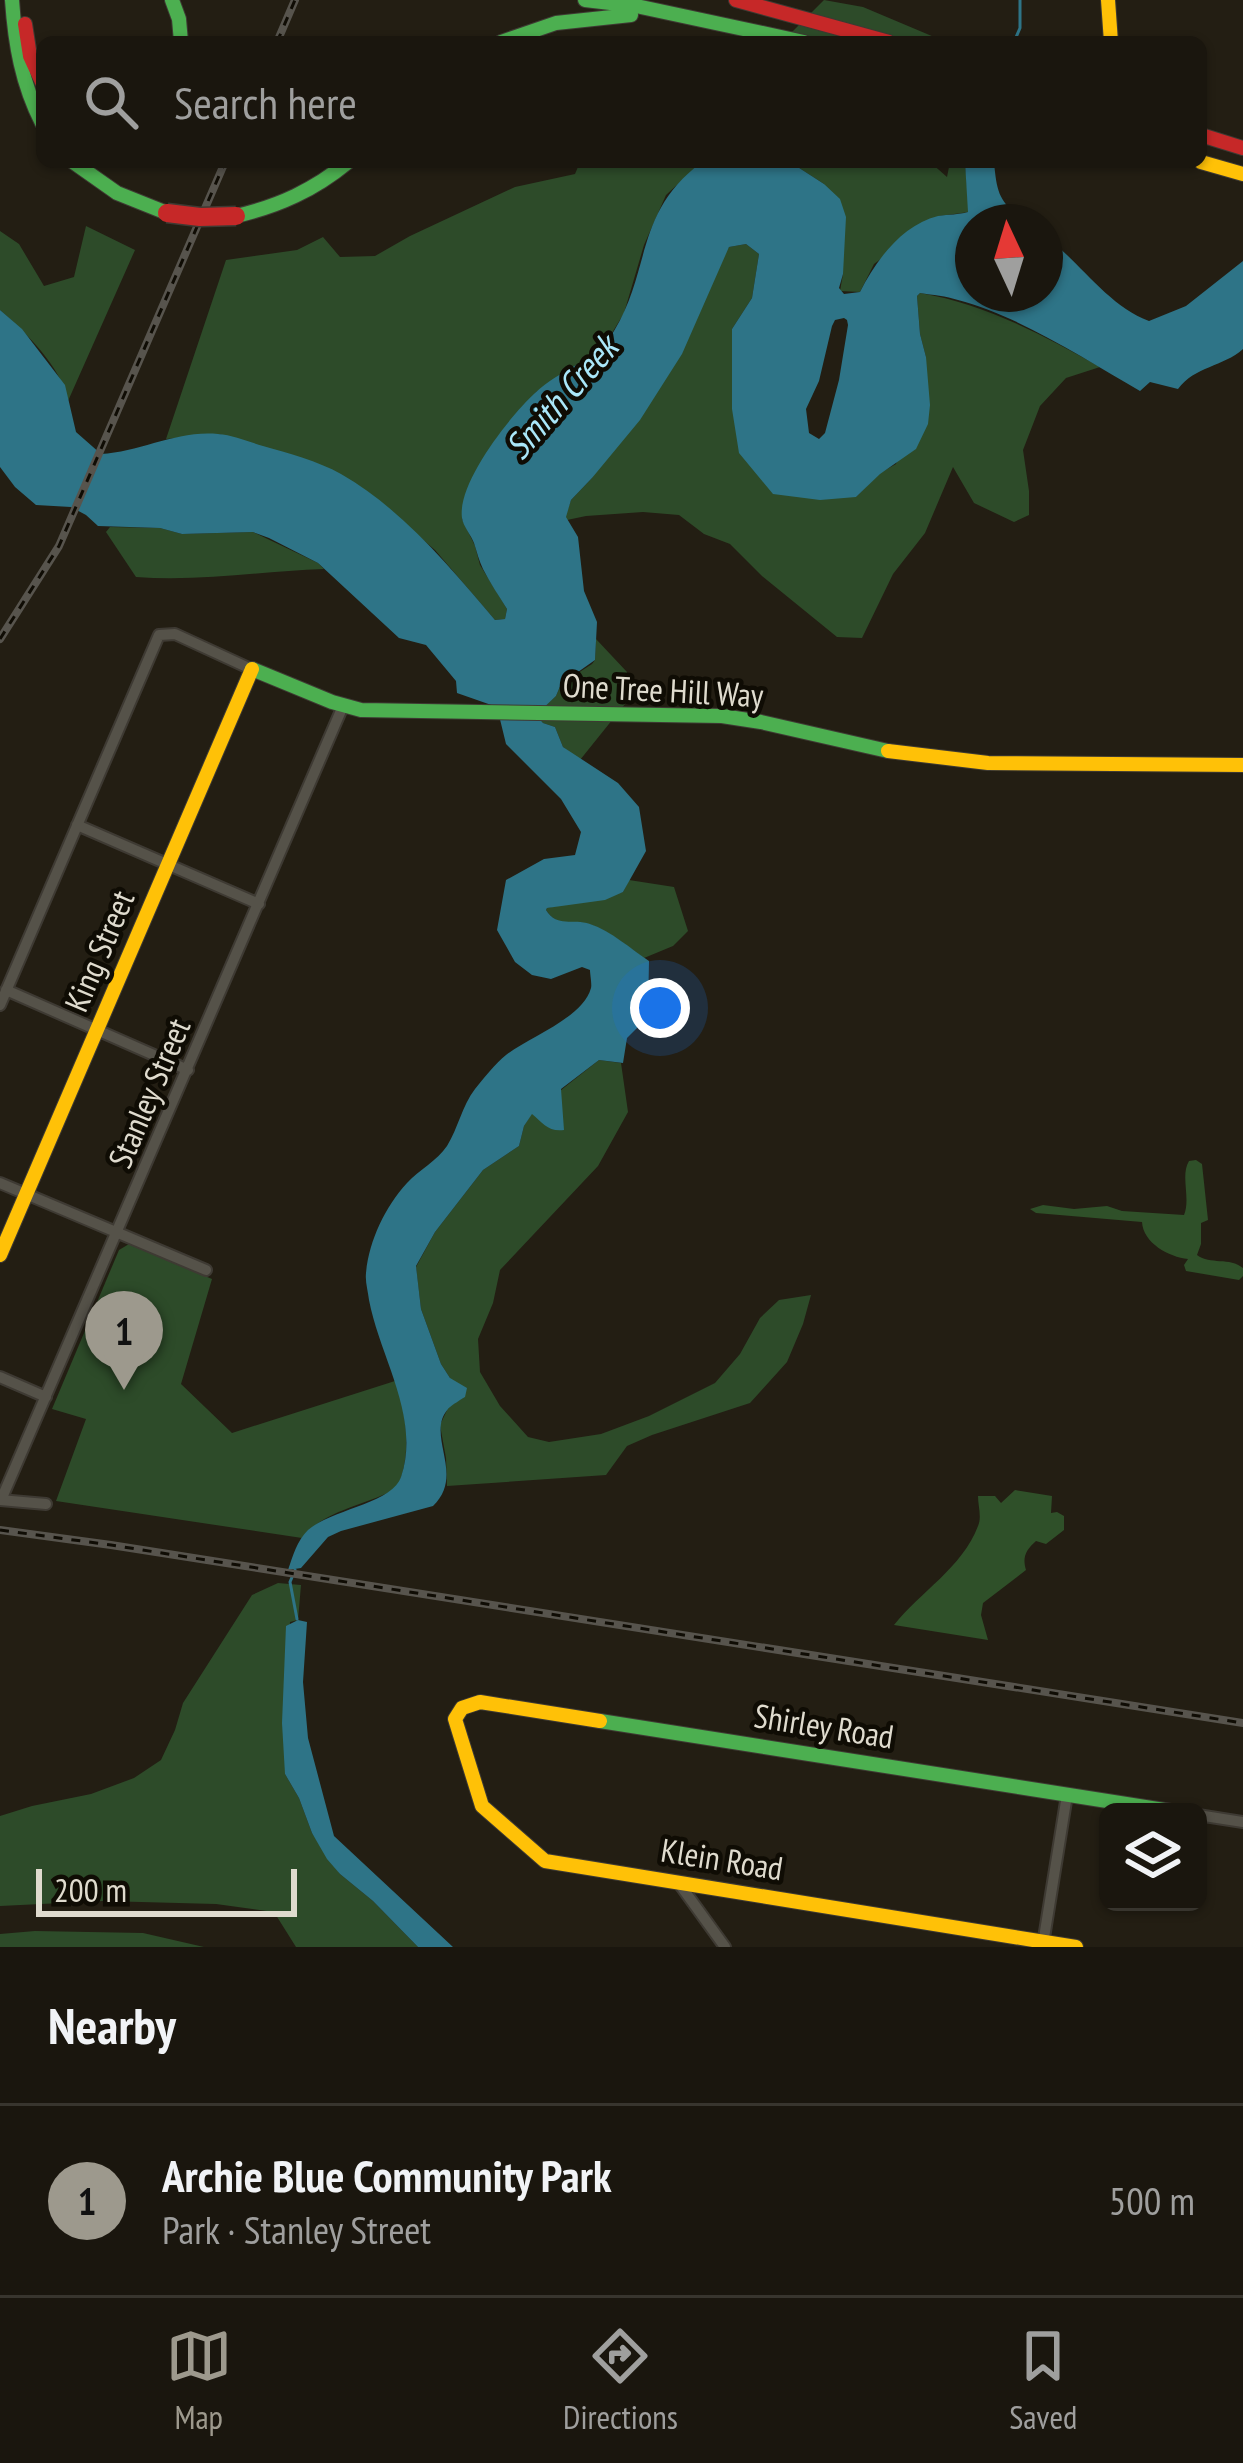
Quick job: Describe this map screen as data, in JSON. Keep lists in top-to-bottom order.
{
  "streets": {
    "main road": [
      "One Tree Hill Way",
      "King Street",
      "Shirley Road",
      "Klein Road"
    ],
    "street": ["Stanley Street"]
  },
  "crossings": [
    ["One Tree Hill Way", "King Street"],
    ["One Tree Hill Way", "Stanley Street"],
    ["Shirley Road", "Klein Road"]
  ],
  "water": ["Smith Creek"],
  "scale_bar": "200 m",
  "north": "top",
  "page": {
    "search": "Search here",
    "pins": "1",
    "scale": "200 m",
    "heading": "Nearby",
    "list": [
      {
        "mark": "1",
        "name": "Archie Blue Community Park",
        "note": "Park · Stanley Street",
        "value": "500 m"
      }
    ],
    "nav": ["Map", "Directions", "Saved"]
  }
}
